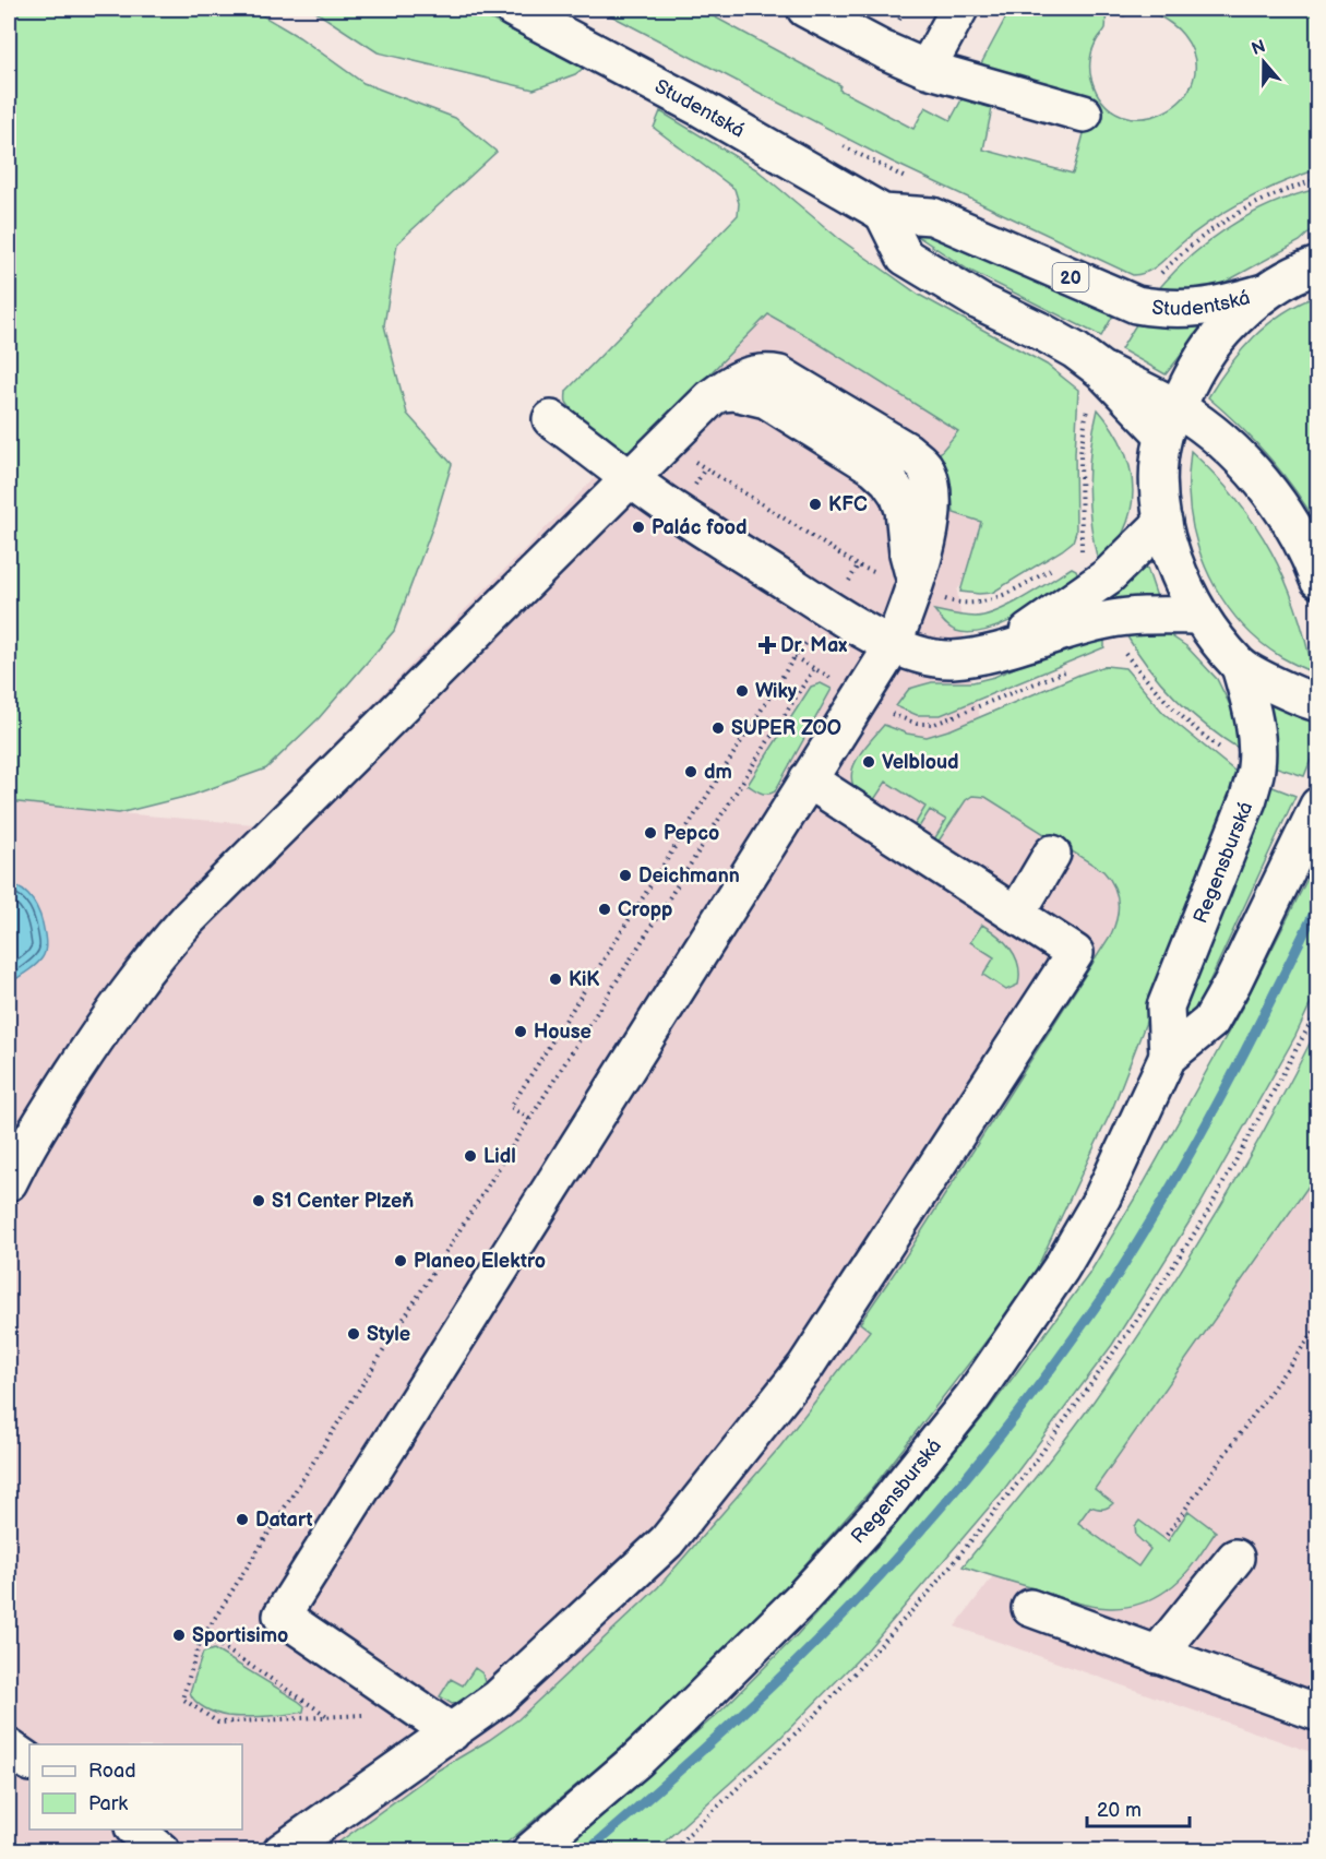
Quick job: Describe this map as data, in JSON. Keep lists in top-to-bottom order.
{
  "streets": {
    "main road": ["Studentská", "20", "Regensburská"]
  },
  "crossings": [
    ["Studentská", "Regensburská"]
  ],
  "places": {
    "other": [
      "KFC",
      "Palác food",
      "Wiky",
      "SUPER ZOO",
      "Velbloud",
      "dm",
      "Pepco",
      "Deichmann",
      "Cropp",
      "KiK",
      "House",
      "Lidl",
      "S1 Center Plzeň",
      "Planeo Elektro",
      "Style",
      "Datart",
      "Sportisimo"
    ],
    "health": ["Dr. Max"]
  },
  "legend": ["Road", "Park"],
  "scale_bar": "20 m",
  "north": "top"
}
